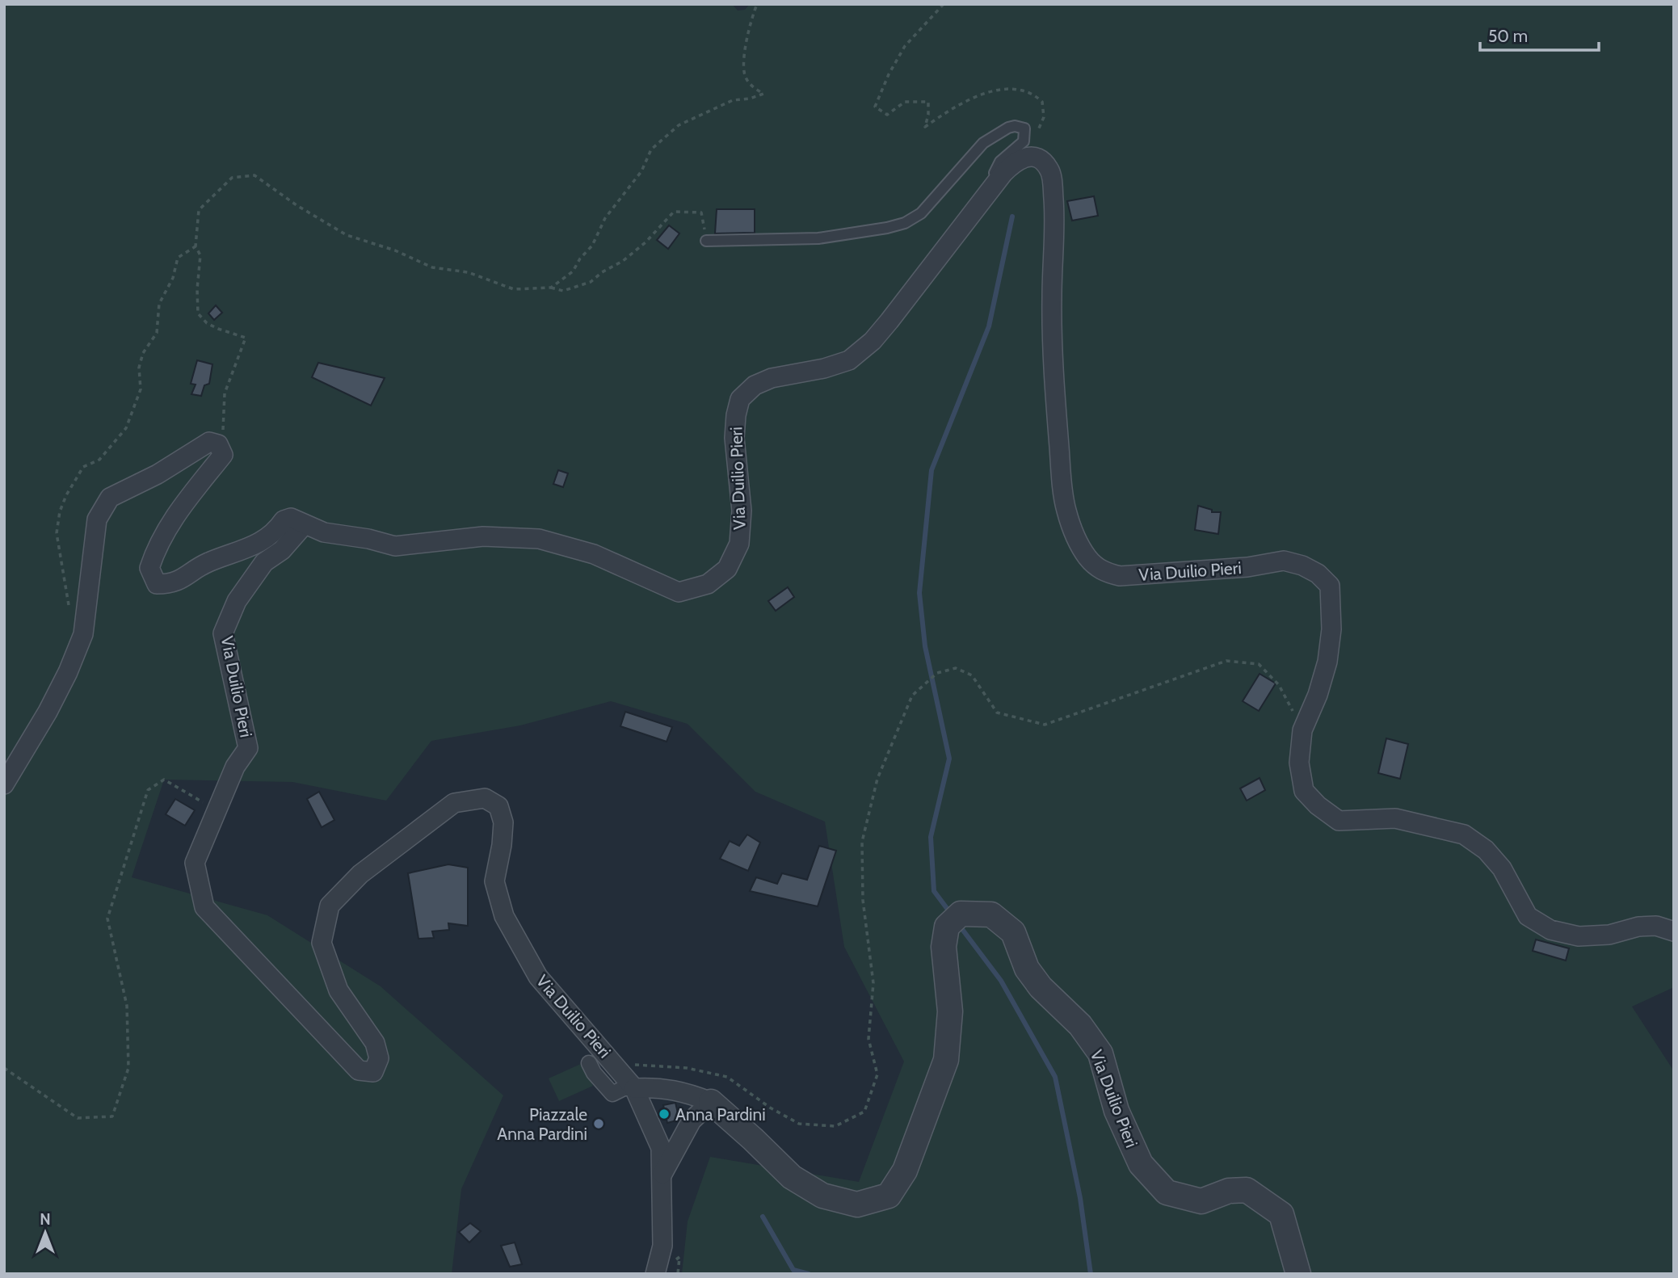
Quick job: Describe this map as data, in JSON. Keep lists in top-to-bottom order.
{
  "streets": {
    "street": ["Via Duilio Pieri"]
  },
  "places": ["Anna Pardini", "Piazzale Anna Pardini"],
  "scale_bar": "50 m",
  "north": "top"
}
